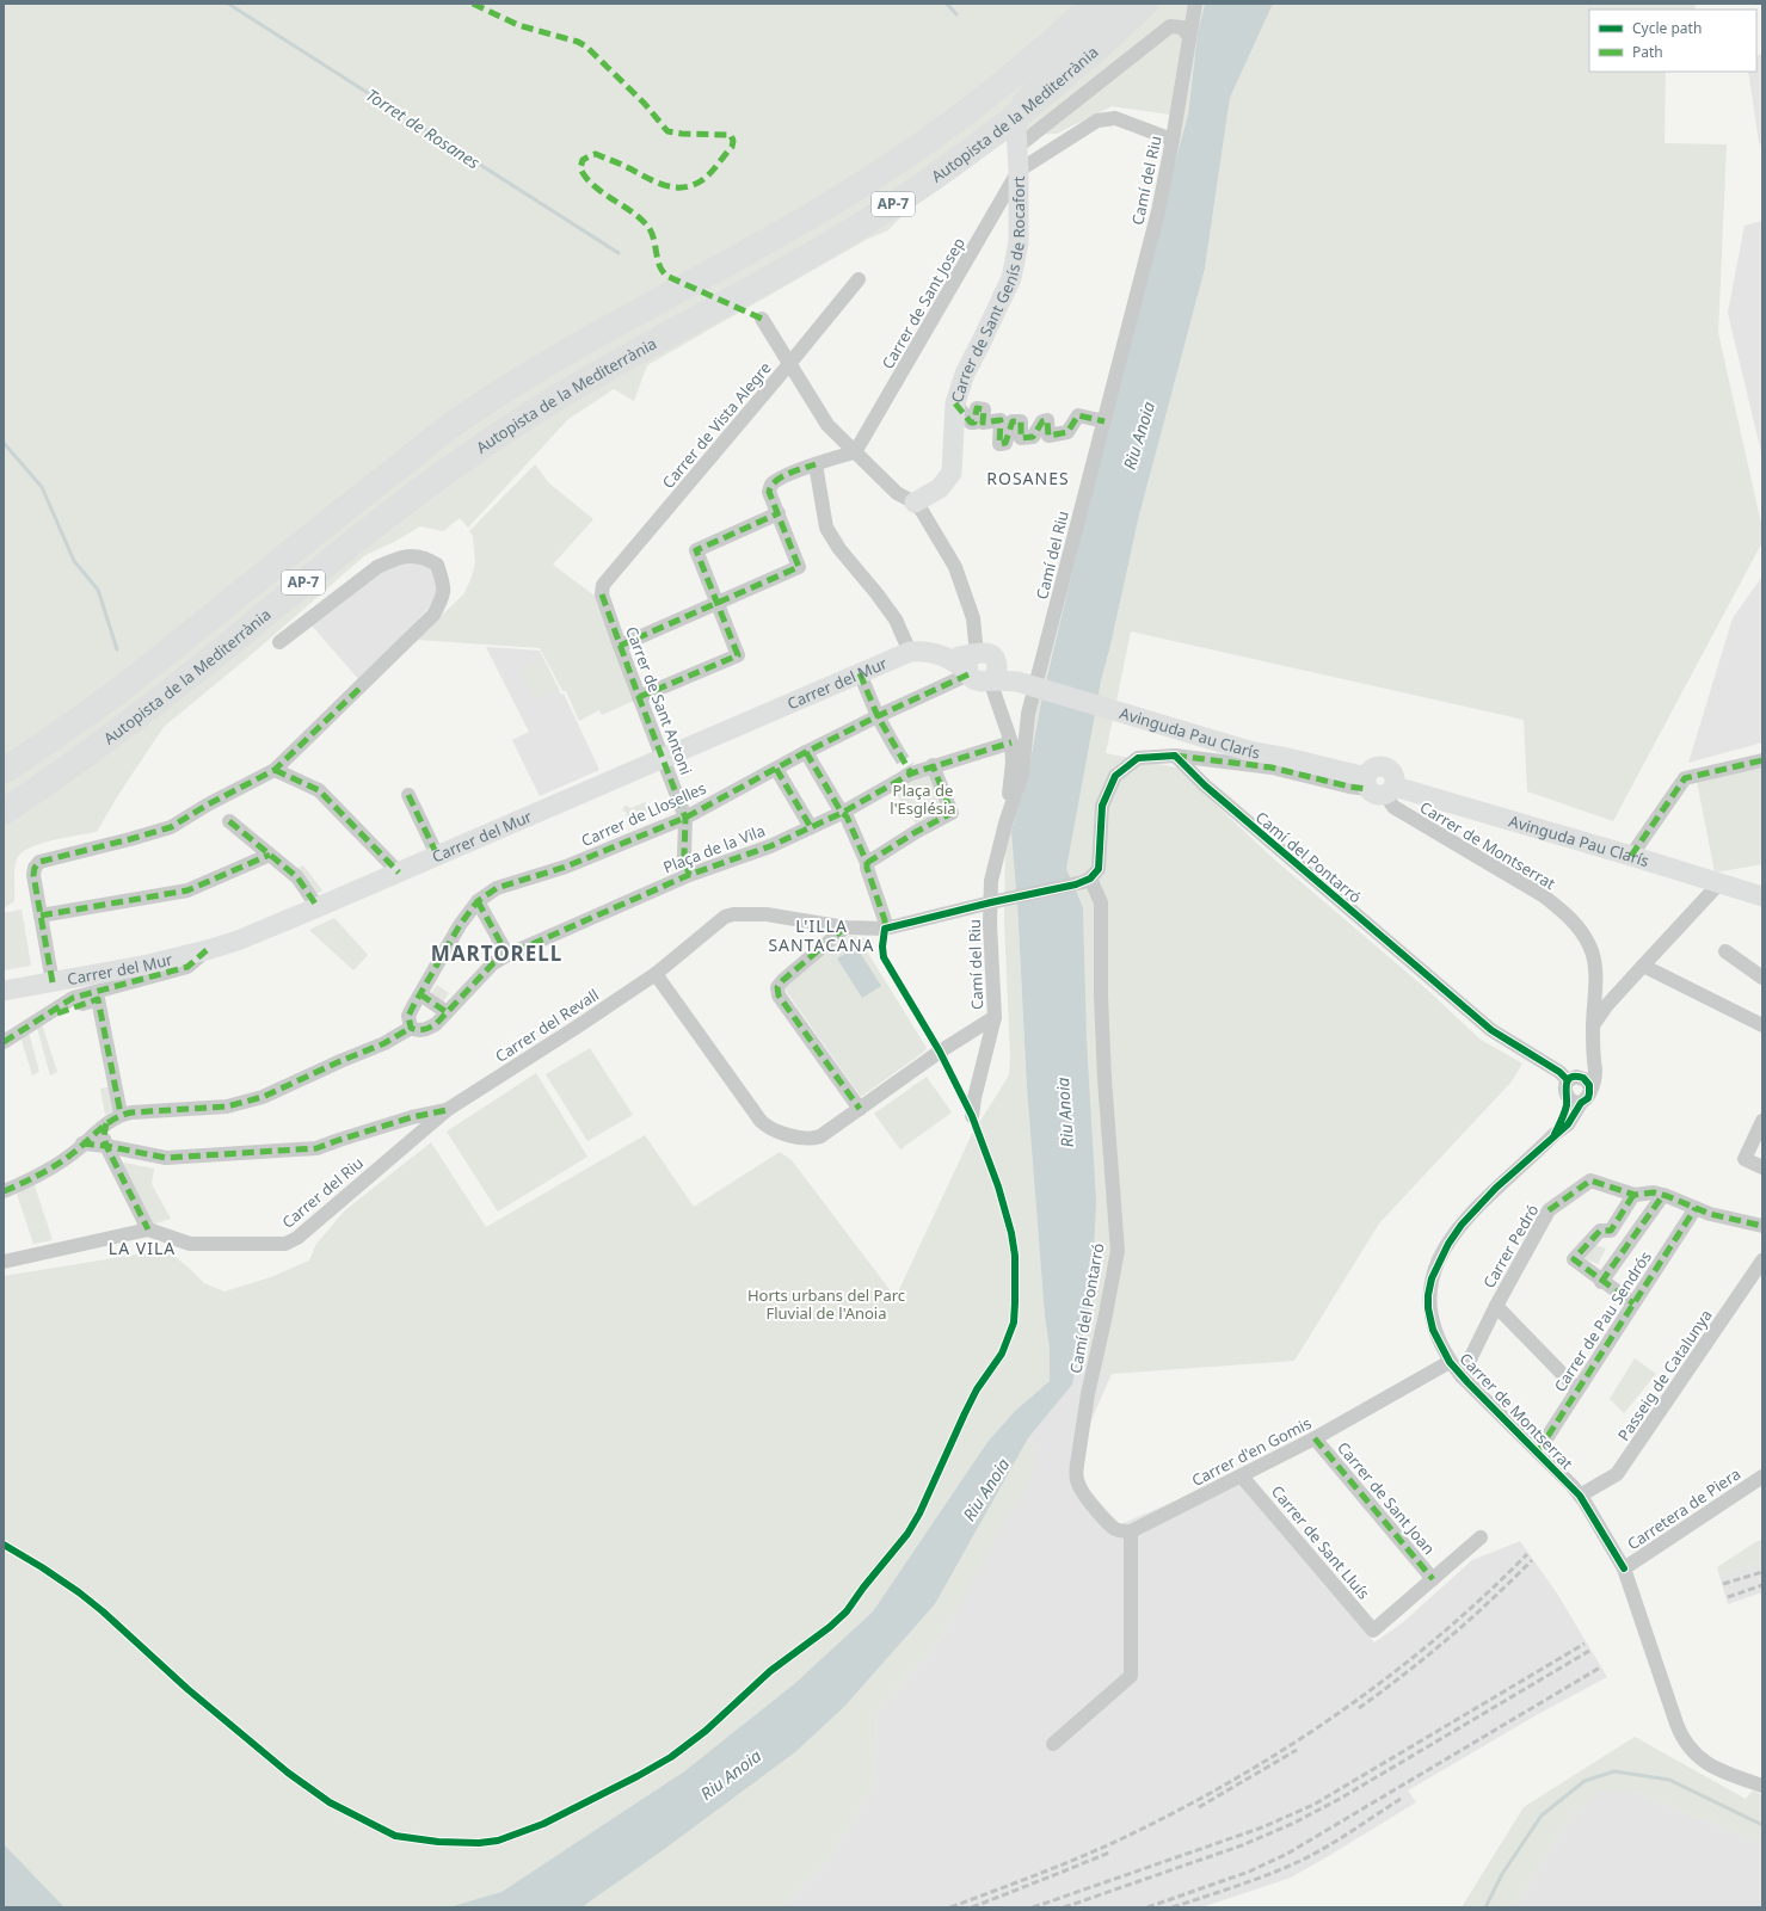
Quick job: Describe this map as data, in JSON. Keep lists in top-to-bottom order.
{
  "streets": {
    "highway": ["Autopista de la Mediterrània", "AP-7"],
    "main road": ["Carrer de Sant Genís de Rocafort", "Carrer del Mur", "Avinguda Pau Clarís"],
    "street": [
      "Camí del Riu",
      "Carrer de Sant Josep",
      "Carrer de Vista Alegre",
      "Carrer de Sant Antoni",
      "Carrer de Lloselles",
      "Carrer de Montserrat",
      "Plaça de la Vila",
      "Camí del Pontarró",
      "Carrer del Revall",
      "Carrer del Riu",
      "Carrer Pedró",
      "Carrer de Pau Sendrós",
      "Passeig de Catalunya",
      "Carrer d'en Gomis",
      "Carrer de Sant Joan",
      "Carretera de Piera",
      "Carrer de Sant Lluís"
    ]
  },
  "crossings": [
    ["Camí del Riu", "Carrer de Sant Genís de Rocafort"],
    ["Camí del Riu", "Carrer del Revall"],
    ["Carrer de Sant Genís de Rocafort", "Carrer de Sant Josep"],
    ["Carrer de Vista Alegre", "Carrer de Sant Antoni"],
    ["Carrer del Mur", "Carrer de Sant Antoni"],
    ["Carrer del Mur", "Avinguda Pau Clarís"],
    ["Carrer del Mur", "Carrer de Lloselles"],
    ["Carrer de Sant Antoni", "Carrer de Lloselles"],
    ["Carrer de Sant Antoni", "Plaça de la Vila"],
    ["Avinguda Pau Clarís", "Carrer de Lloselles"],
    ["Avinguda Pau Clarís", "Carrer de Montserrat"],
    ["Carrer de Lloselles", "Plaça de la Vila"],
    ["Carrer de Montserrat", "Camí del Pontarró"],
    ["Carrer de Montserrat", "Carrer Pedró"],
    ["Carrer de Montserrat", "Carrer de Pau Sendrós"],
    ["Carrer de Montserrat", "Passeig de Catalunya"],
    ["Carrer de Montserrat", "Carrer d'en Gomis"],
    ["Carrer de Montserrat", "Carretera de Piera"],
    ["Camí del Pontarró", "Carrer del Revall"],
    ["Camí del Pontarró", "Carrer d'en Gomis"],
    ["Carrer del Revall", "Carrer del Riu"],
    ["Carrer Pedró", "Carrer de Pau Sendrós"],
    ["Carrer d'en Gomis", "Carrer de Sant Joan"],
    ["Carrer d'en Gomis", "Carrer de Sant Lluís"],
    ["Carrer de Sant Joan", "Carrer de Sant Lluís"]
  ],
  "districts": [
    "ROSANES",
    "L'ILLA SANTACANA",
    "MARTORELL",
    "LA VILA"
  ],
  "water": ["Torret de Rosanes", "Riu Anoia"],
  "parks": ["Plaça de l'Església", "Horts urbans del Parc Fluvial de l'Anoia"],
  "legend": ["Cycle path", "Path"]
}
